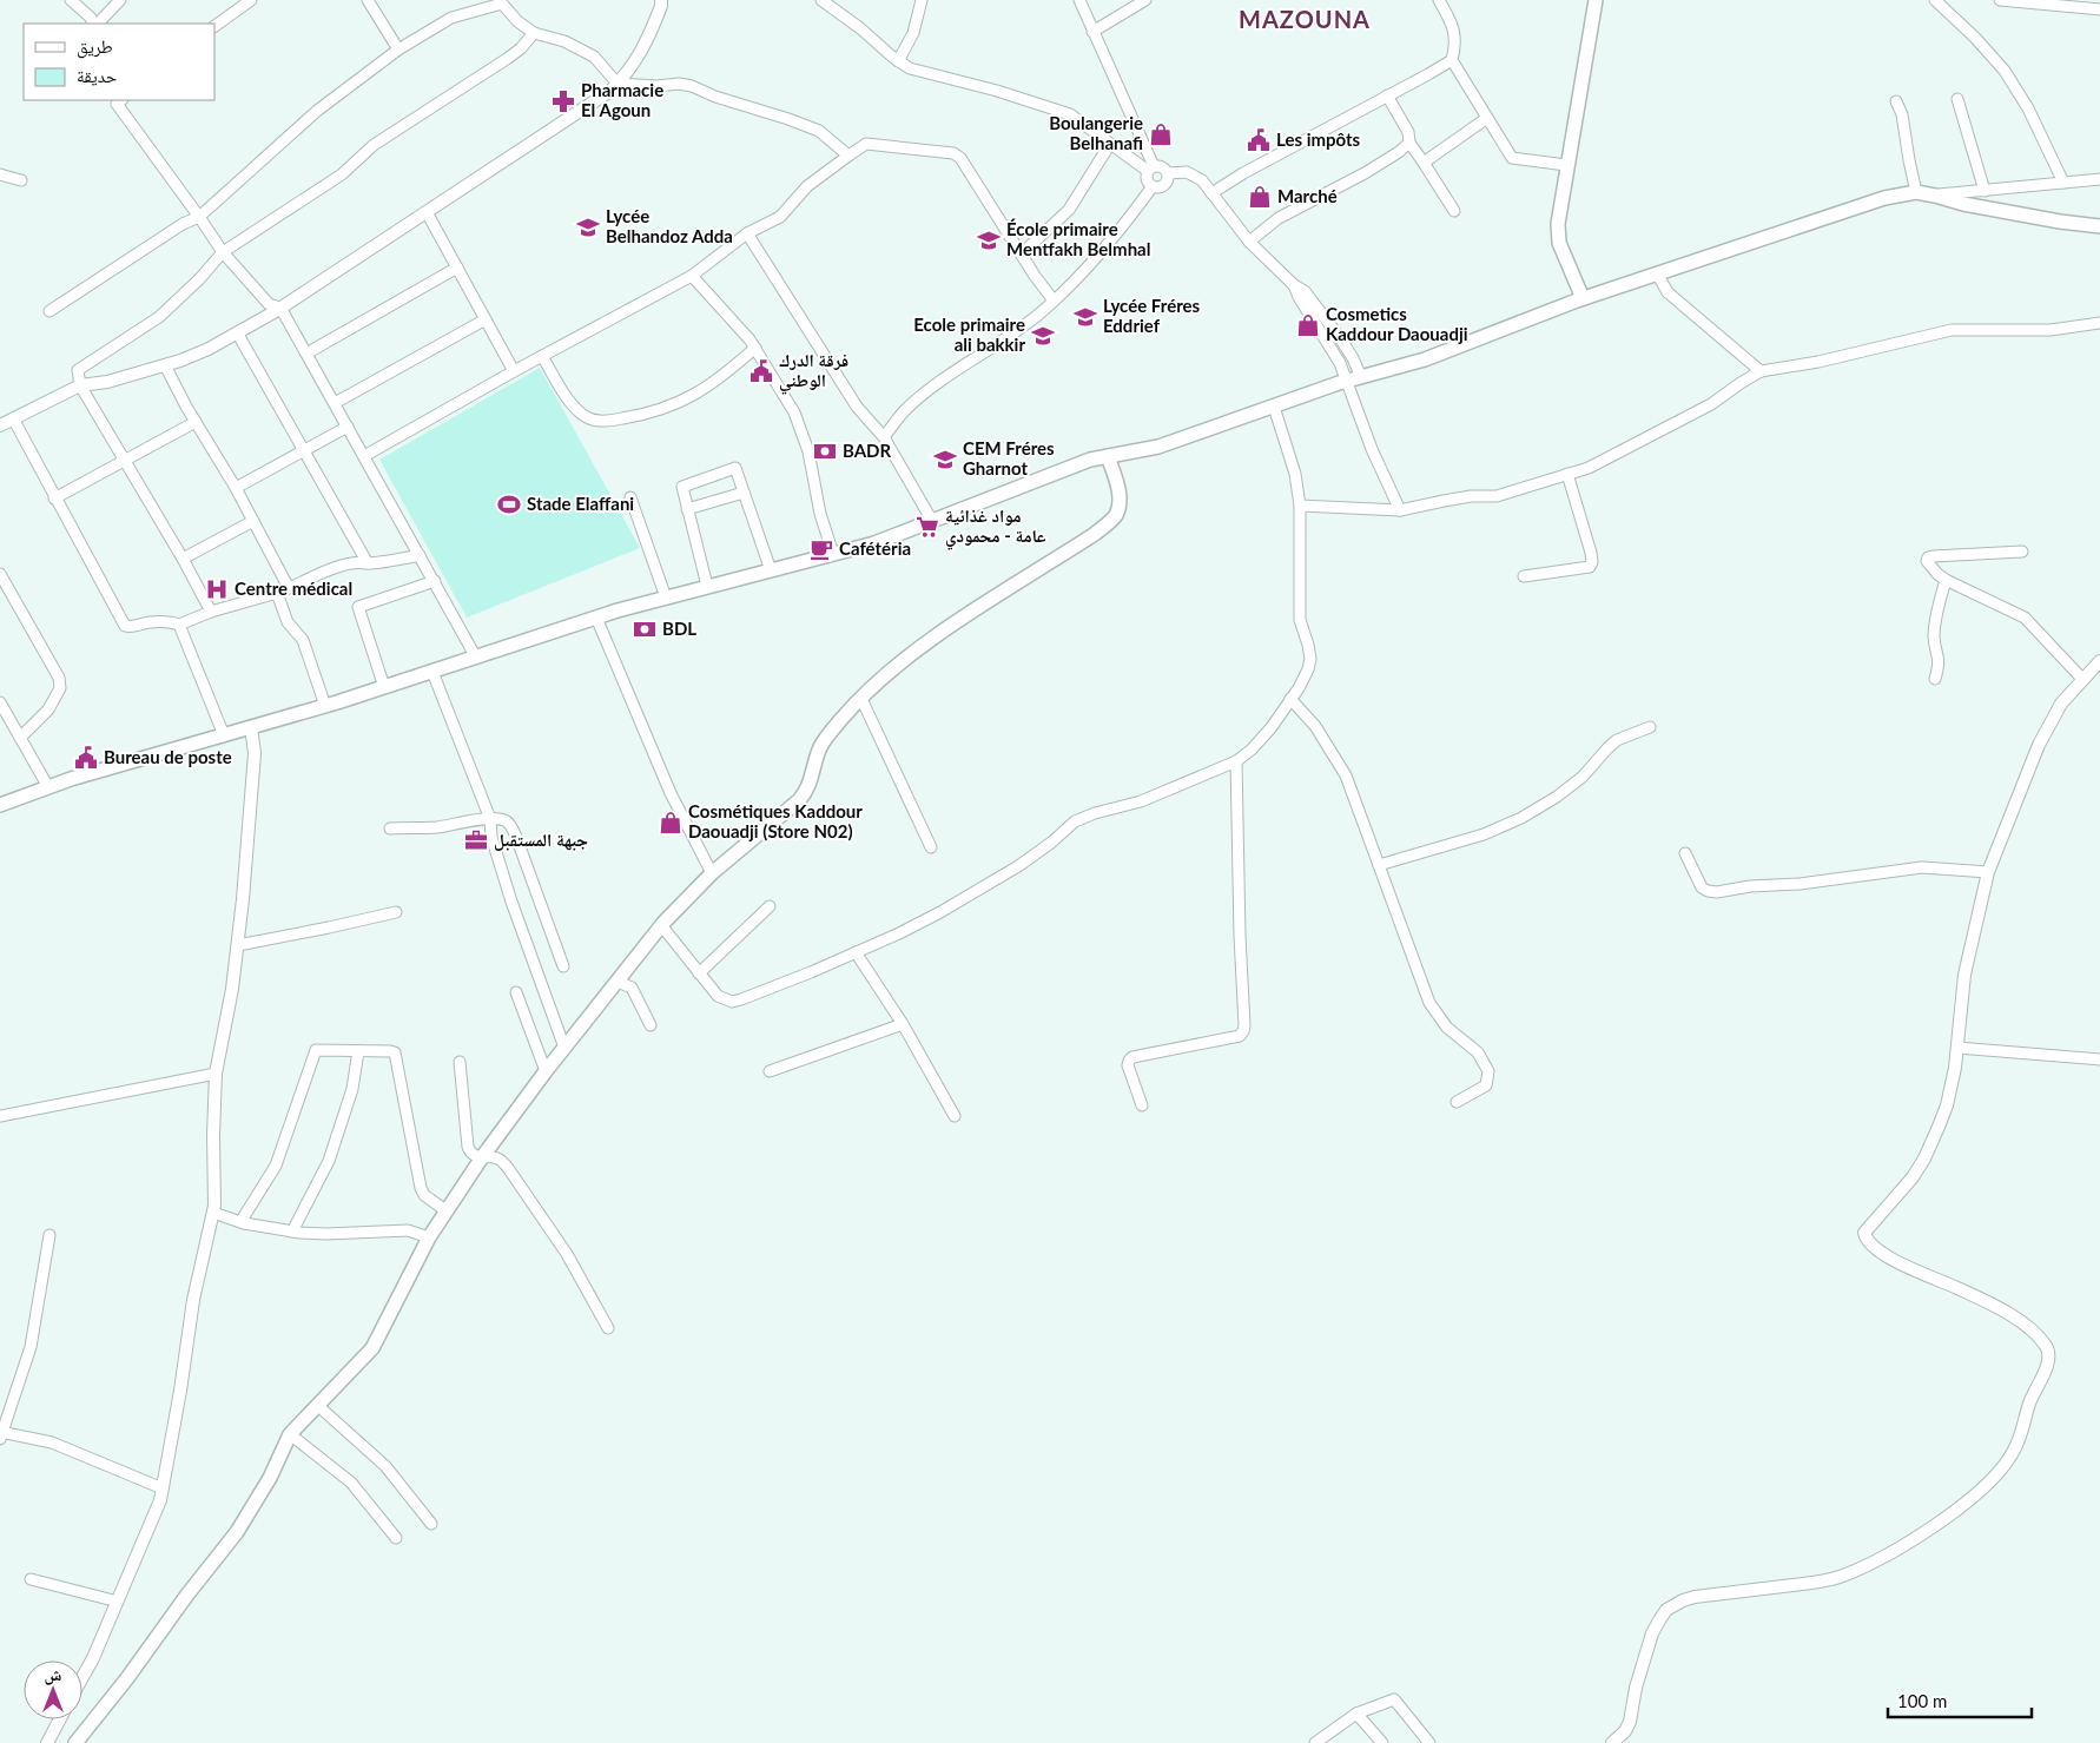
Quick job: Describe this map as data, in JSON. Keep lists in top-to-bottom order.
{
  "districts": ["MAZOUNA"],
  "places": {
    "pharmacy": ["Pharmacie El Agoun"],
    "shop": [
      "Boulangerie Belhanafi",
      "Marché",
      "Cosmetics Kaddour Daouadji",
      "Cosmétiques Kaddour Daouadji (Store N02)"
    ],
    "public building": ["Les impôts", "فرقة الدرك الوطني", "Bureau de poste"],
    "school or university": [
      "Lycée Belhandoz Adda",
      "École primaire Mentfakh Belmhal",
      "Lycée Fréres Eddrief",
      "Ecole primaire ali bakkir",
      "CEM Fréres Gharnot"
    ],
    "bank": ["BADR", "BDL"],
    "sports": ["Stade Elaffani"],
    "supermarket": ["مواد غذائية عامة - محمودي"],
    "cafe": ["Cafétéria"],
    "hospital": ["Centre médical"],
    "office": ["جبهة المستقبل"]
  },
  "legend": ["طريق", "حديقة"],
  "scale_bar": "100 m",
  "north": "top"
}
